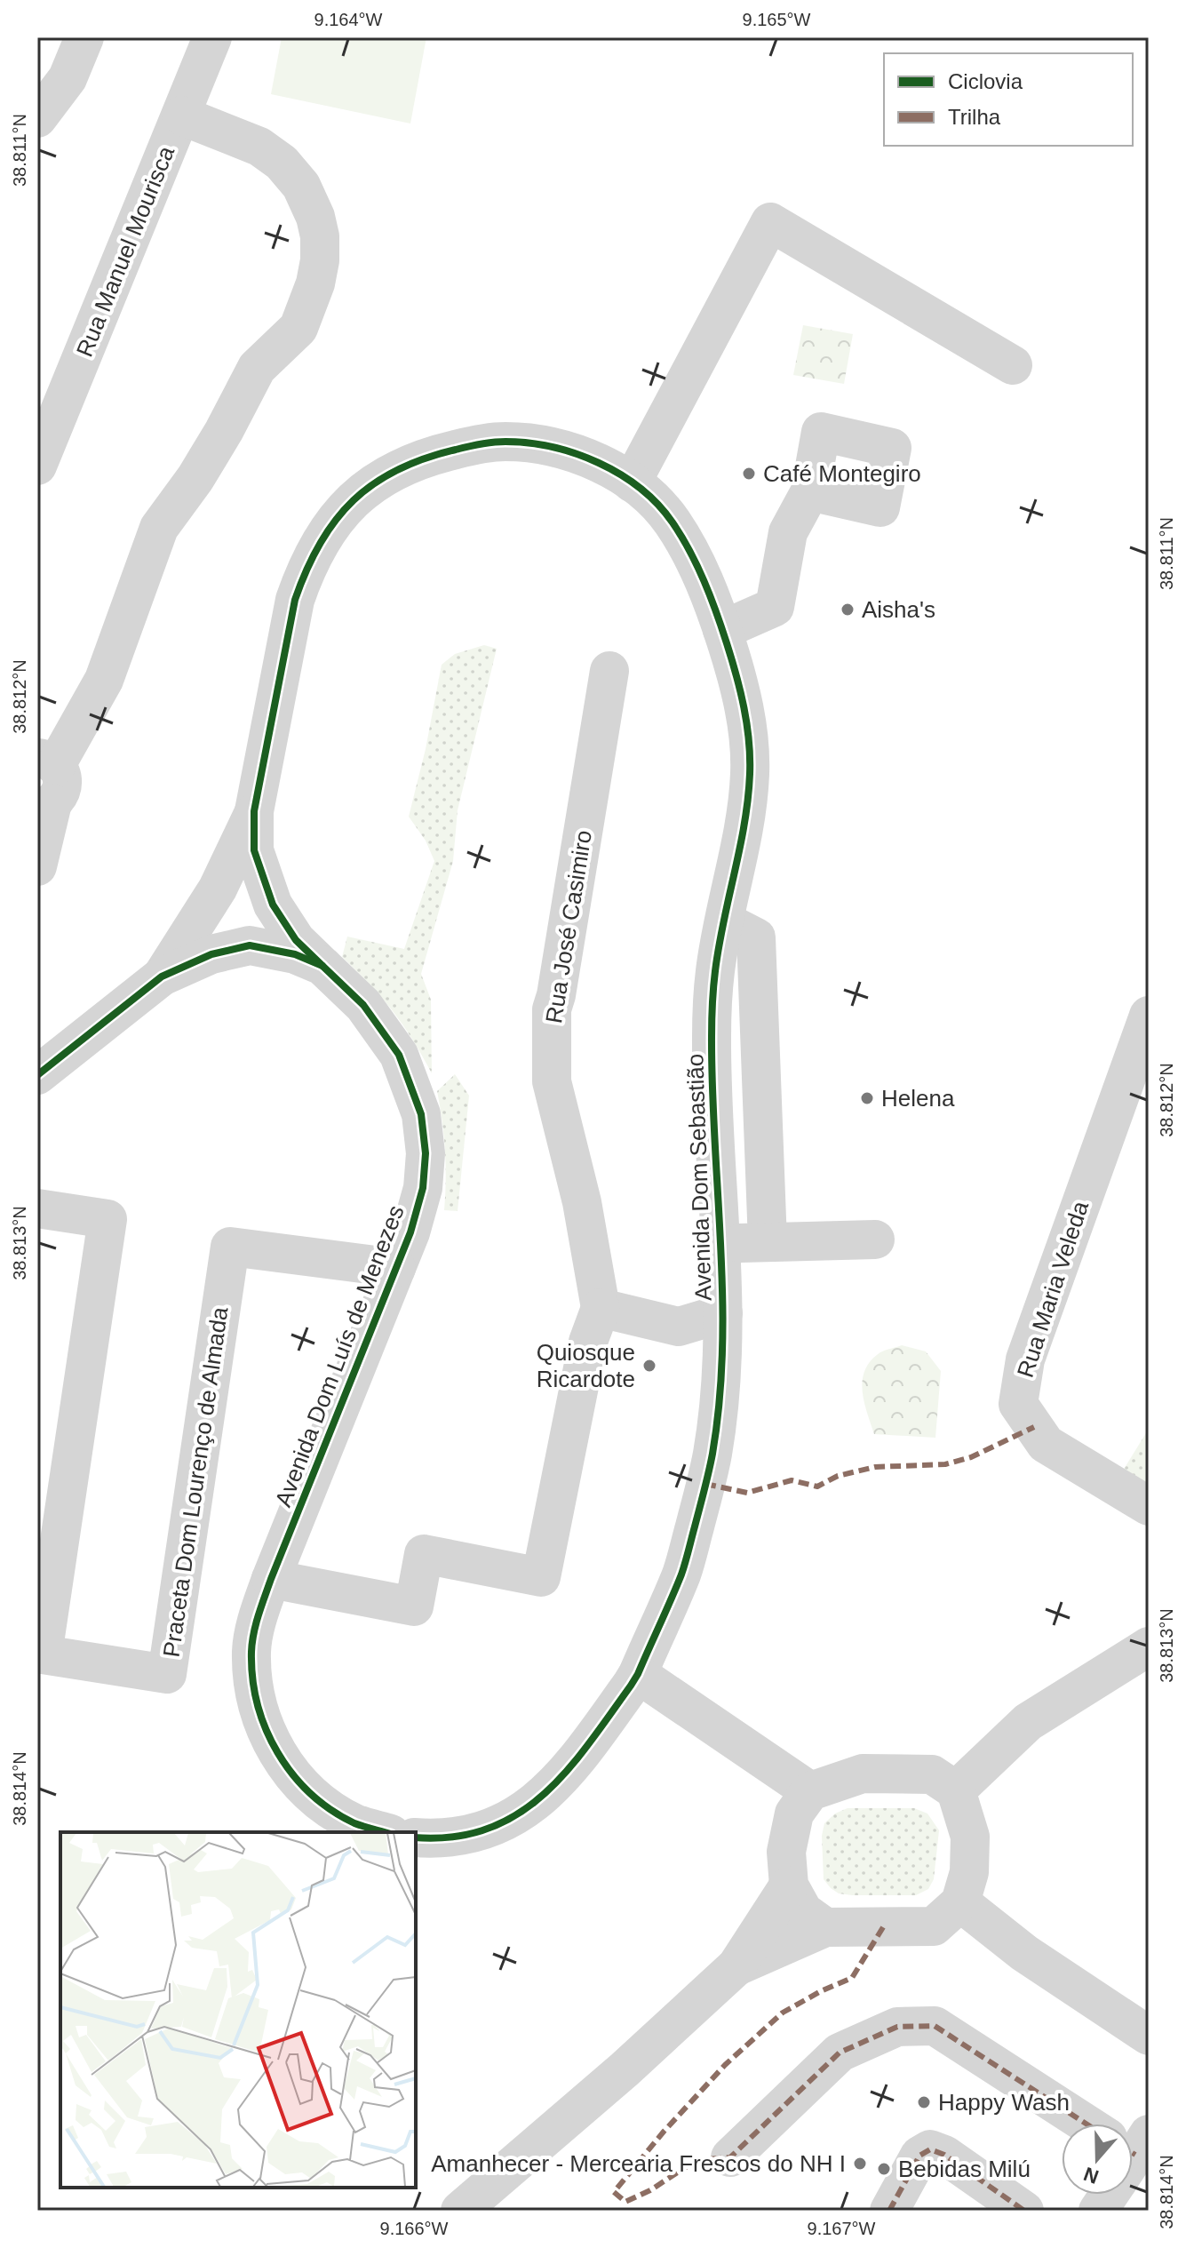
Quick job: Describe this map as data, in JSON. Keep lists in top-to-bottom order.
{
  "streets": {
    "street": [
      "Rua Manuel Mourisca",
      "Rua José Casimiro",
      "Avenida Dom Sebastião",
      "Rua Maria Veleda",
      "Avenida Dom Luís de Menezes",
      "Praceta Dom Lourenço de Almada"
    ]
  },
  "crossings": [
    ["Avenida Dom Luís de Menezes", "Praceta Dom Lourenço de Almada"]
  ],
  "places": [
    "Café Montegiro",
    "Aisha's",
    "Helena",
    "Quiosque Ricardote",
    "Happy Wash",
    "Amanhecer - Mercearia Frescos do NH I",
    "Bebidas Milú"
  ],
  "legend": ["Ciclovia", "Trilha"],
  "north": "bottom",
  "coordinates": [
    "9.164°W",
    "9.165°W",
    "38.811°N",
    "38.812°N",
    "38.813°N",
    "38.814°N",
    "9.166°W",
    "9.167°W"
  ]
}
